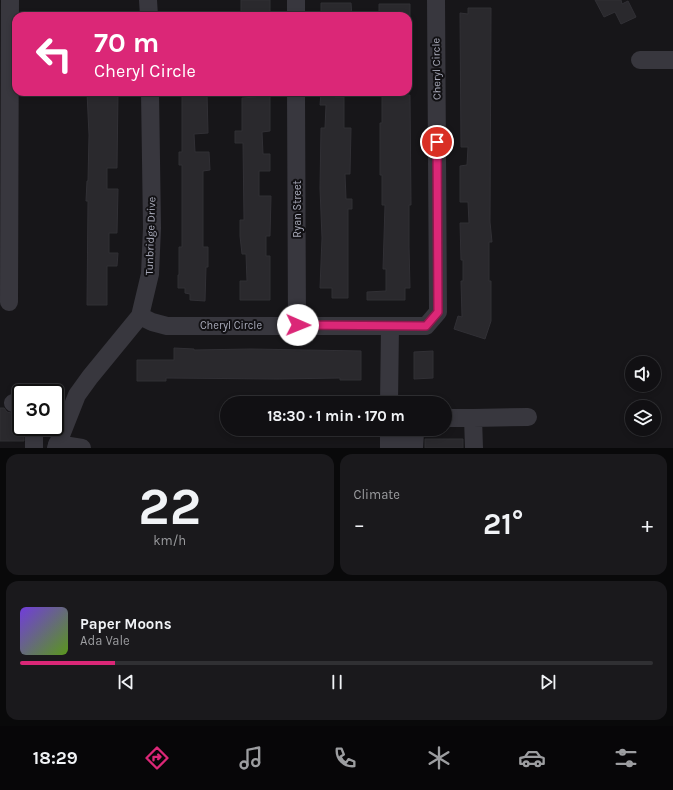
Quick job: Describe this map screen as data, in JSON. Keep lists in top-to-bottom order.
{
  "streets": {
    "street": ["Cheryl Circle", "Ryan Street", "Tunbridge Drive"]
  },
  "crossings": [
    ["Cheryl Circle", "Ryan Street"],
    ["Cheryl Circle", "Tunbridge Drive"]
  ],
  "page": {
    "turn": ["70 m", "Cheryl Circle"],
    "limit": "30",
    "trip": "18:30 · 1 min · 170 m",
    "tile": [
      ["22", "km/h"],
      "Climate"
    ],
    "heat": ["−", "21°", "+"],
    "song": ["Paper Moons", "Ada Vale"],
    "tabs": "18:29"
  }
}
